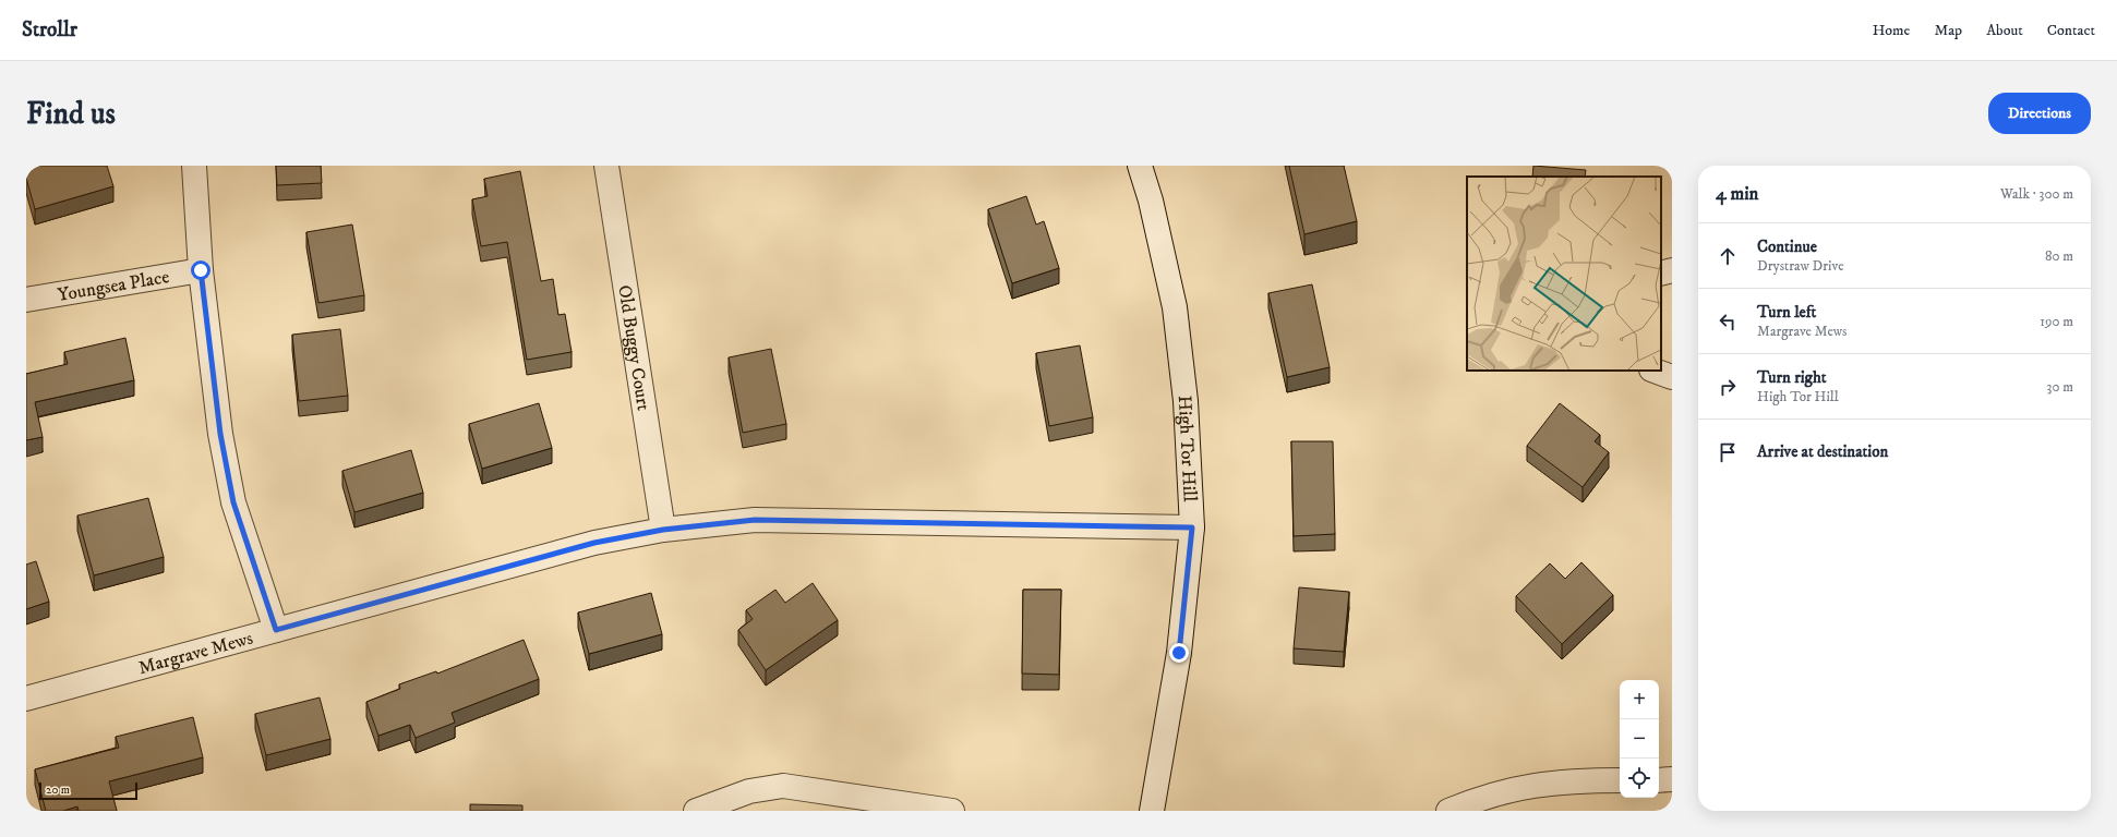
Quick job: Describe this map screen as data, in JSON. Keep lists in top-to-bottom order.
{
  "streets": {
    "street": [
      "Youngsea Place",
      "Old Buggy Court",
      "High Tor Hill",
      "Margrave Mews"
    ]
  },
  "crossings": [
    ["Old Buggy Court", "Margrave Mews"],
    ["High Tor Hill", "Margrave Mews"]
  ],
  "scale_bar": "20 m",
  "page": {
    "header": "Strollr",
    "nav": [
      "Home",
      "Map",
      "About",
      "Contact"
    ],
    "buttons": "Directions",
    "title": "Find us",
    "heading": ["4 min", "Walk · 300 m"],
    "list": [
      ["Continue", "Drystraw Drive", "80 m"],
      ["Turn left", "Margrave Mews", "190 m"],
      ["Turn right", "High Tor Hill", "30 m"],
      "Arrive at destination"
    ],
    "map_buttons": ["+", "−"],
    "scale": "20 m"
  }
}
